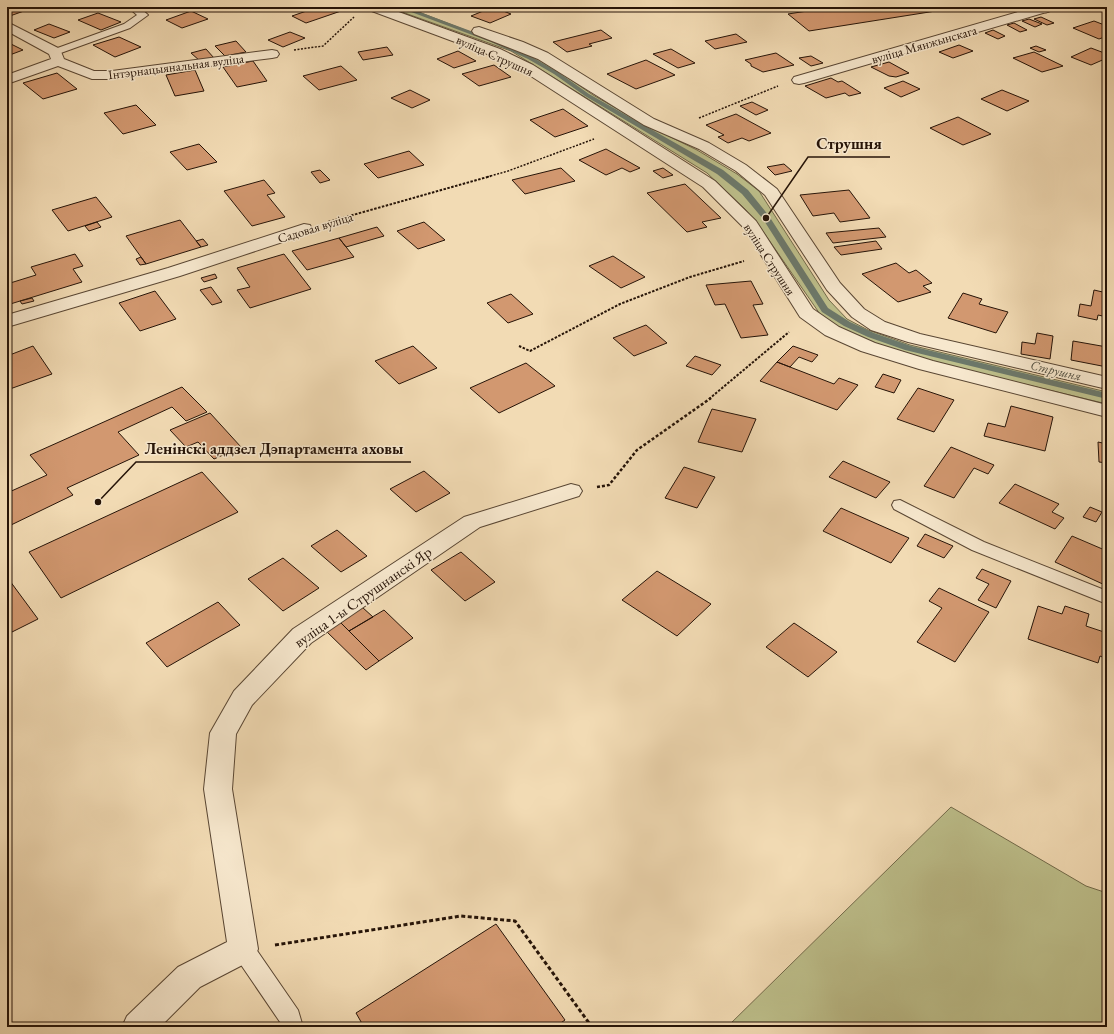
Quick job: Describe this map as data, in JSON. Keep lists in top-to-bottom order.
{
  "streets": {
    "street": [
      "вуліца Мянжынскага",
      "вуліца Струшня",
      "Інтэрнацыянальная вуліца",
      "Садовая вуліца",
      "вуліца 1-ы Струшнанскі Яр"
    ]
  },
  "crossings": [
    ["вуліца Струшня", "Садовая вуліца"]
  ],
  "water": ["Струшня"],
  "places": ["Струшня", "Ленінскі аддзел Дэпартамента аховы"]
}
